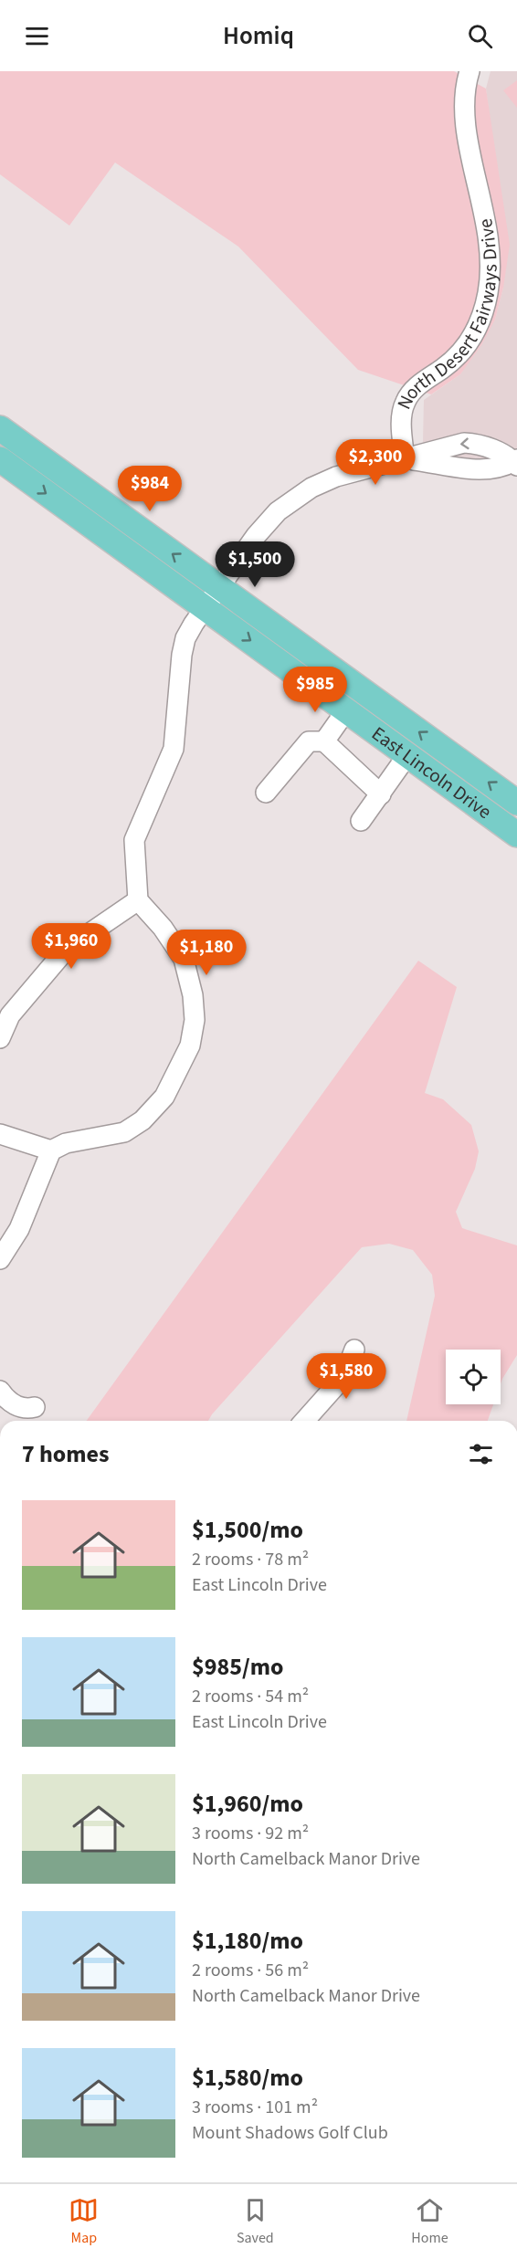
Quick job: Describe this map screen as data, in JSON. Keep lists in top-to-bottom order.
{
  "streets": {
    "main road": ["East Lincoln Drive"],
    "street": ["North Desert Fairways Drive"]
  },
  "page": {
    "header": "Homiq",
    "price": [
      "$2,300",
      "$984",
      "$1,500",
      "$985",
      "$1,960",
      "$1,180",
      "$1,580"
    ],
    "heading": "7 homes",
    "list": [
      {
        "name": "$1,500/mo",
        "note": "2 rooms · 78 m² · East Lincoln Drive"
      },
      {
        "name": "$985/mo",
        "note": "2 rooms · 54 m² · East Lincoln Drive"
      },
      {
        "name": "$1,960/mo",
        "note": "3 rooms · 92 m² · North Camelback Manor Drive"
      },
      {
        "name": "$1,180/mo",
        "note": "2 rooms · 56 m² · North Camelback Manor Drive"
      },
      {
        "name": "$1,580/mo",
        "note": "3 rooms · 101 m² · Mount Shadows Golf Club"
      }
    ],
    "tabs": ["Map", "Saved", "Home"]
  }
}
